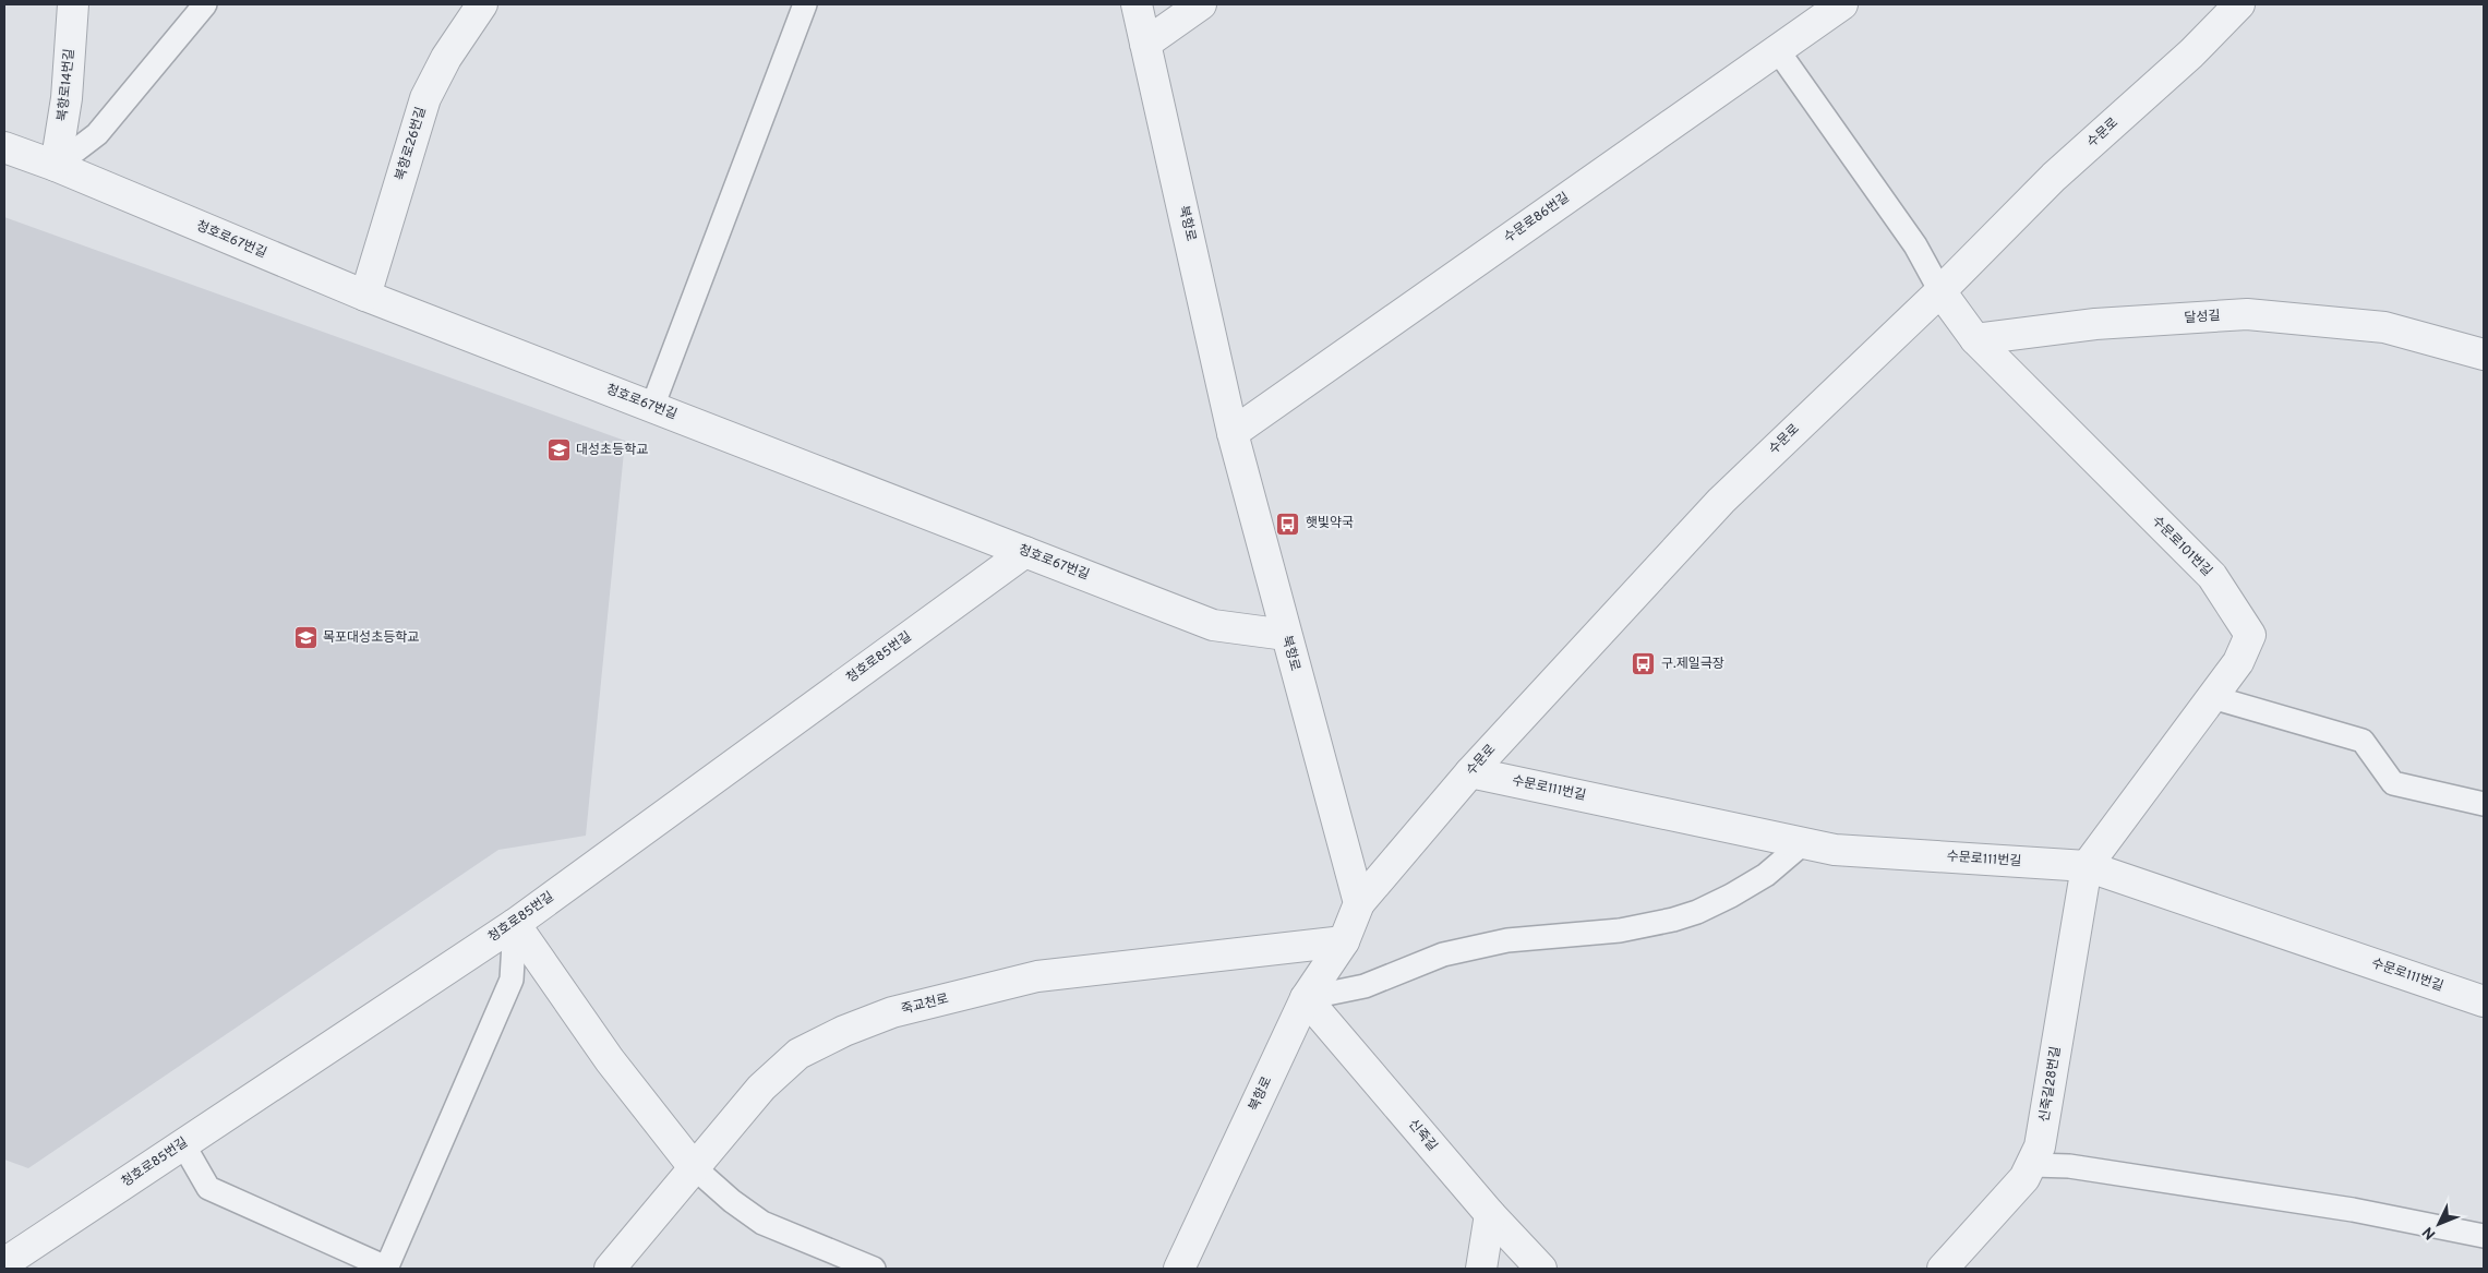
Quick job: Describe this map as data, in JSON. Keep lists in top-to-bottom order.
{
  "streets": {
    "street": [
      "북항로14번길",
      "수문로",
      "북항로26번길",
      "수문로86번길",
      "북항로",
      "청호로67번길",
      "달성길",
      "수문로101번길",
      "청호로85번길",
      "수문로111번길",
      "죽교천로",
      "신죽길28번길",
      "신죽길"
    ]
  },
  "crossings": [
    ["북항로14번길", "청호로67번길"],
    ["수문로", "북항로"],
    ["수문로", "수문로111번길"],
    ["북항로26번길", "청호로67번길"],
    ["수문로86번길", "북항로"],
    ["북항로", "청호로67번길"],
    ["북항로", "죽교천로"],
    ["북항로", "신죽길"],
    ["청호로67번길", "청호로85번길"],
    ["달성길", "수문로101번길"],
    ["수문로111번길", "신죽길28번길"]
  ],
  "places": {
    "school or university": ["대성초등학교", "목포대성초등학교"],
    "bus stop": ["햇빛약국", "구.제일극장"]
  },
  "north": "bottom left"
}
